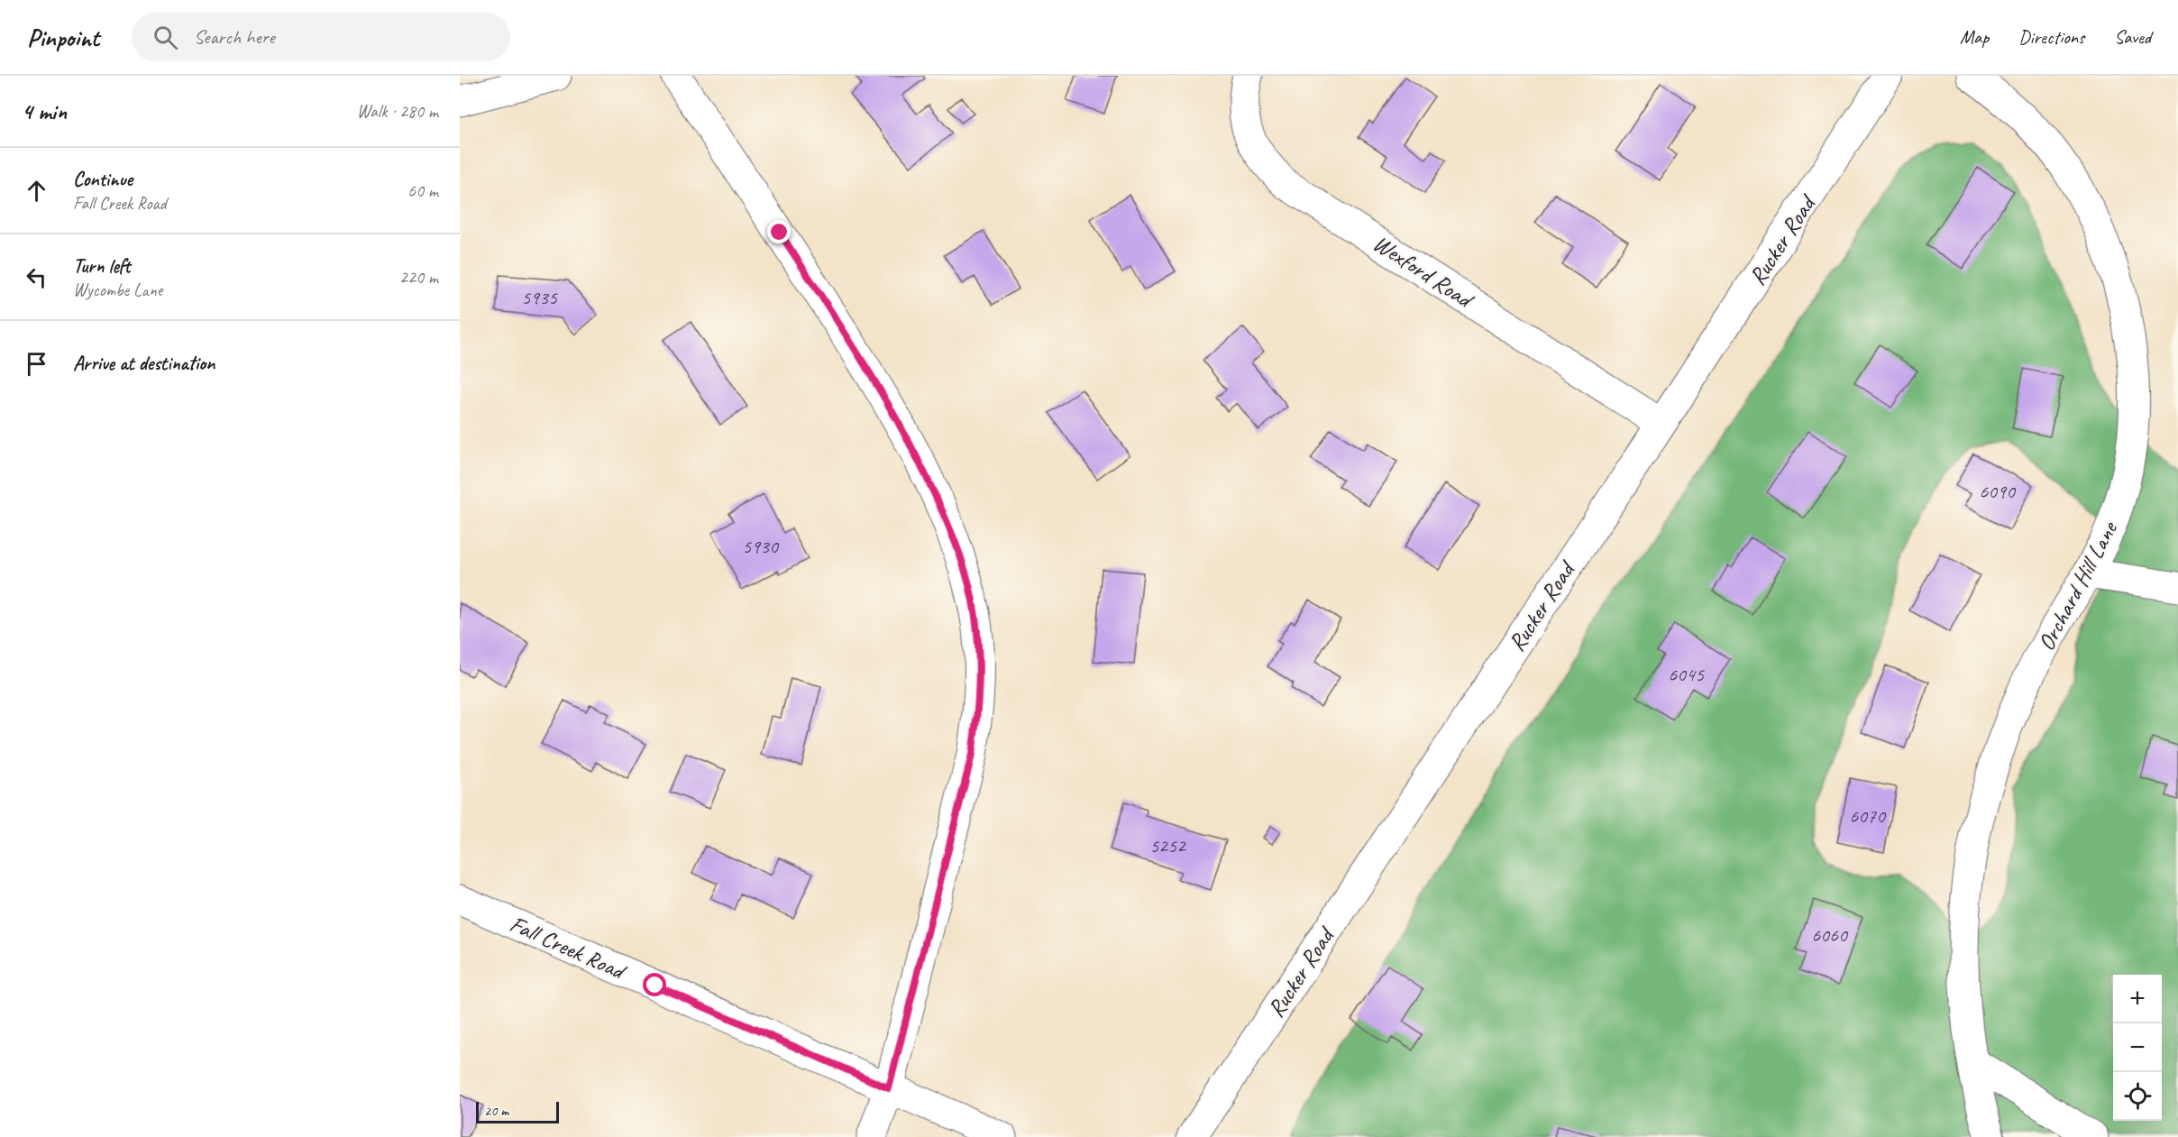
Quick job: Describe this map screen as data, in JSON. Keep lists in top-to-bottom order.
{
  "streets": {
    "street": [
      "Rucker Road",
      "Wexford Road",
      "Orchard Hill Lane",
      "Fall Creek Road"
    ]
  },
  "crossings": [
    ["Rucker Road", "Wexford Road"]
  ],
  "house_numbers": [
    "5935",
    "6090",
    "5930",
    "6045",
    "6070",
    "5252",
    "6060"
  ],
  "scale_bar": "20 m",
  "page": {
    "header": "Pinpoint",
    "search": "Search here",
    "nav": ["Map", "Directions", "Saved"],
    "heading": ["4 min", "Walk · 280 m"],
    "list": [
      ["Continue", "Fall Creek Road", "60 m"],
      ["Turn left", "Wycombe Lane", "220 m"],
      "Arrive at destination"
    ],
    "map_buttons": ["+", "−"],
    "scale": "20 m"
  }
}
